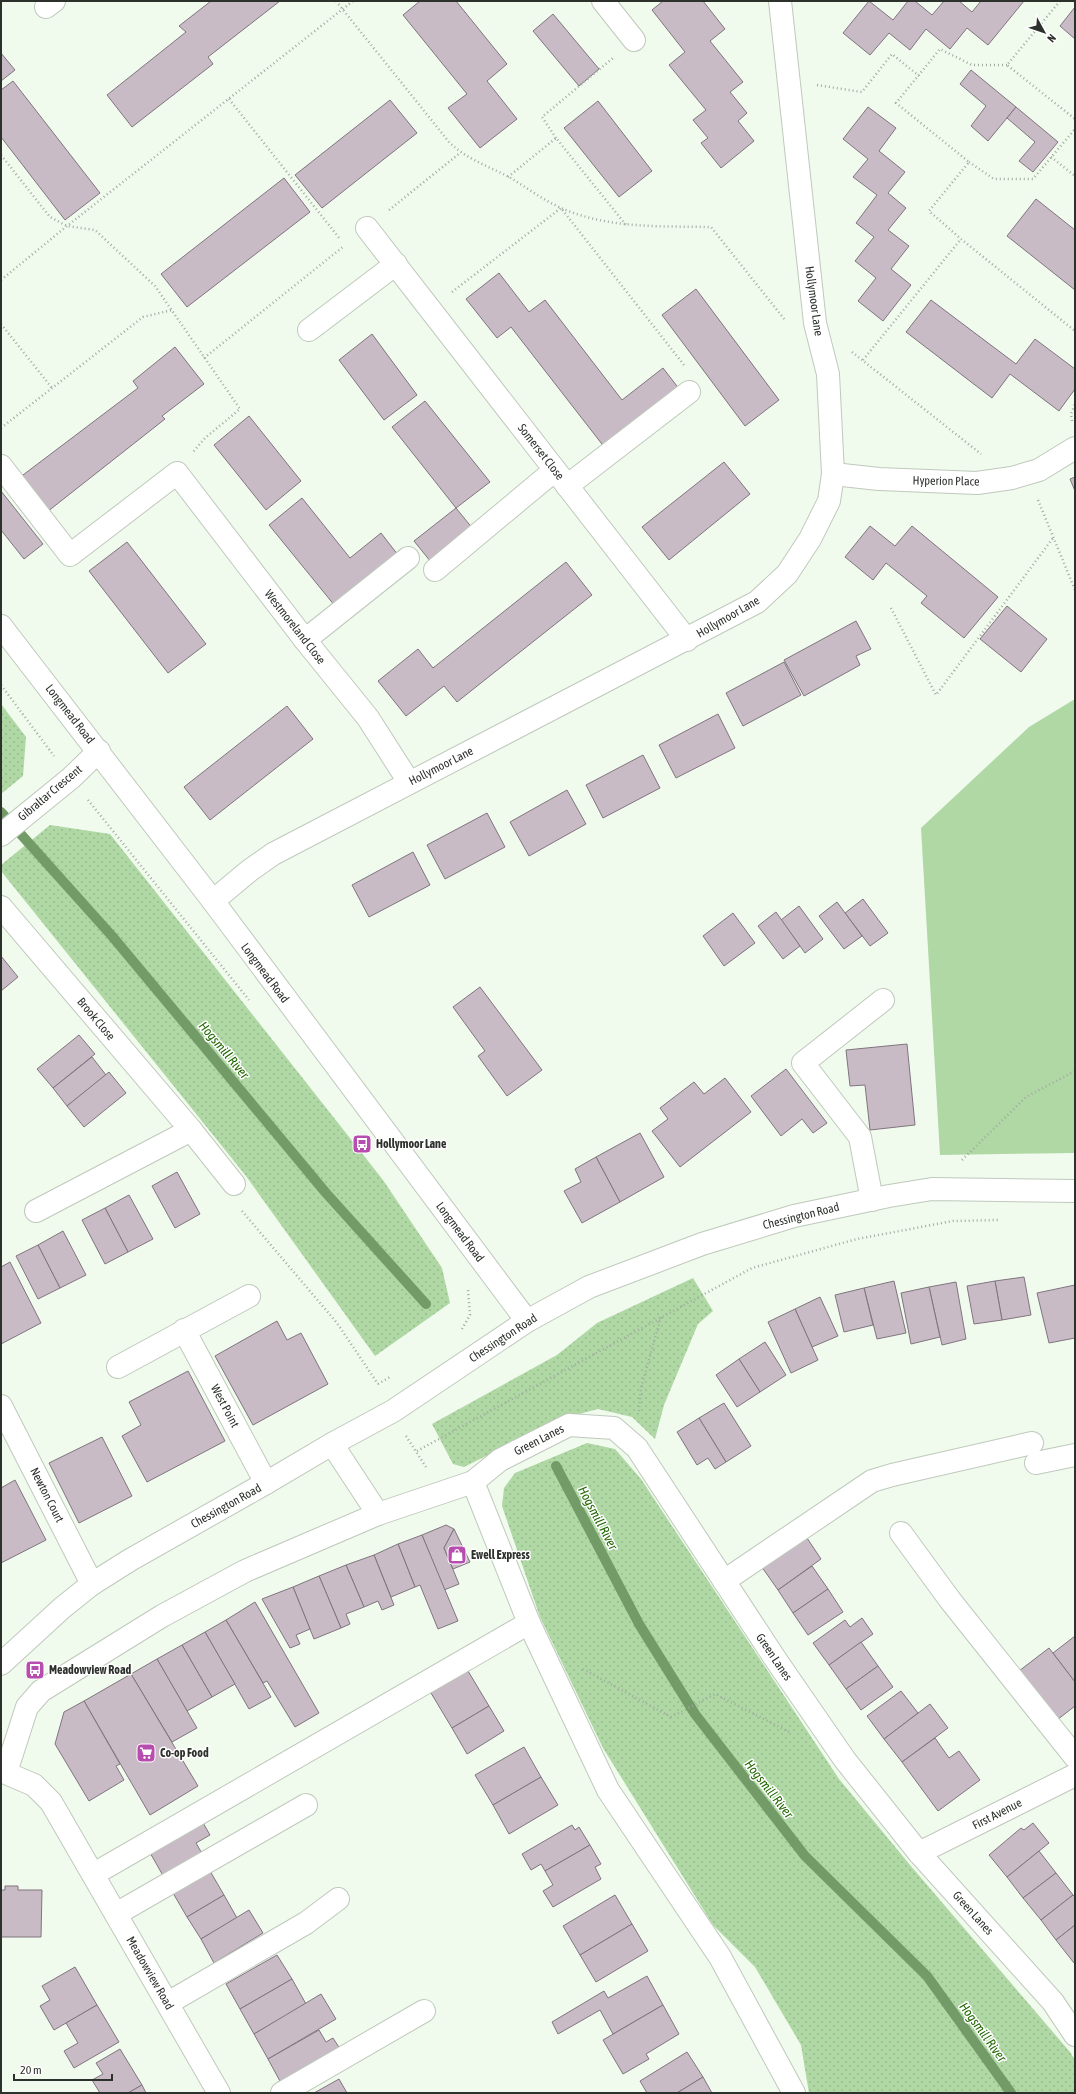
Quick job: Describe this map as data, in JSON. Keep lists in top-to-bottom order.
{
  "streets": {
    "street": [
      "Hollymoor Lane",
      "Somerset Close",
      "Hyperion Place",
      "Westmoreland Close",
      "Longmead Road",
      "Gibraltar Crescent",
      "Brook Close",
      "Chessington Road",
      "West Point",
      "Green Lanes",
      "Newton Court",
      "First Avenue",
      "Meadowview Road"
    ]
  },
  "crossings": [
    ["Hollymoor Lane", "Somerset Close"],
    ["Hollymoor Lane", "Hyperion Place"],
    ["Hollymoor Lane", "Westmoreland Close"],
    ["Hollymoor Lane", "Longmead Road"],
    ["Longmead Road", "Gibraltar Crescent"],
    ["Longmead Road", "Chessington Road"],
    ["Chessington Road", "West Point"],
    ["Chessington Road", "Newton Court"],
    ["Green Lanes", "First Avenue"]
  ],
  "water": ["Hogsmill River"],
  "places": {
    "bus stop": ["Hollymoor Lane", "Meadowview Road"],
    "shop": ["Ewell Express"],
    "supermarket": ["Co-op Food"]
  },
  "scale_bar": "20 m",
  "north": "bottom right"
}
